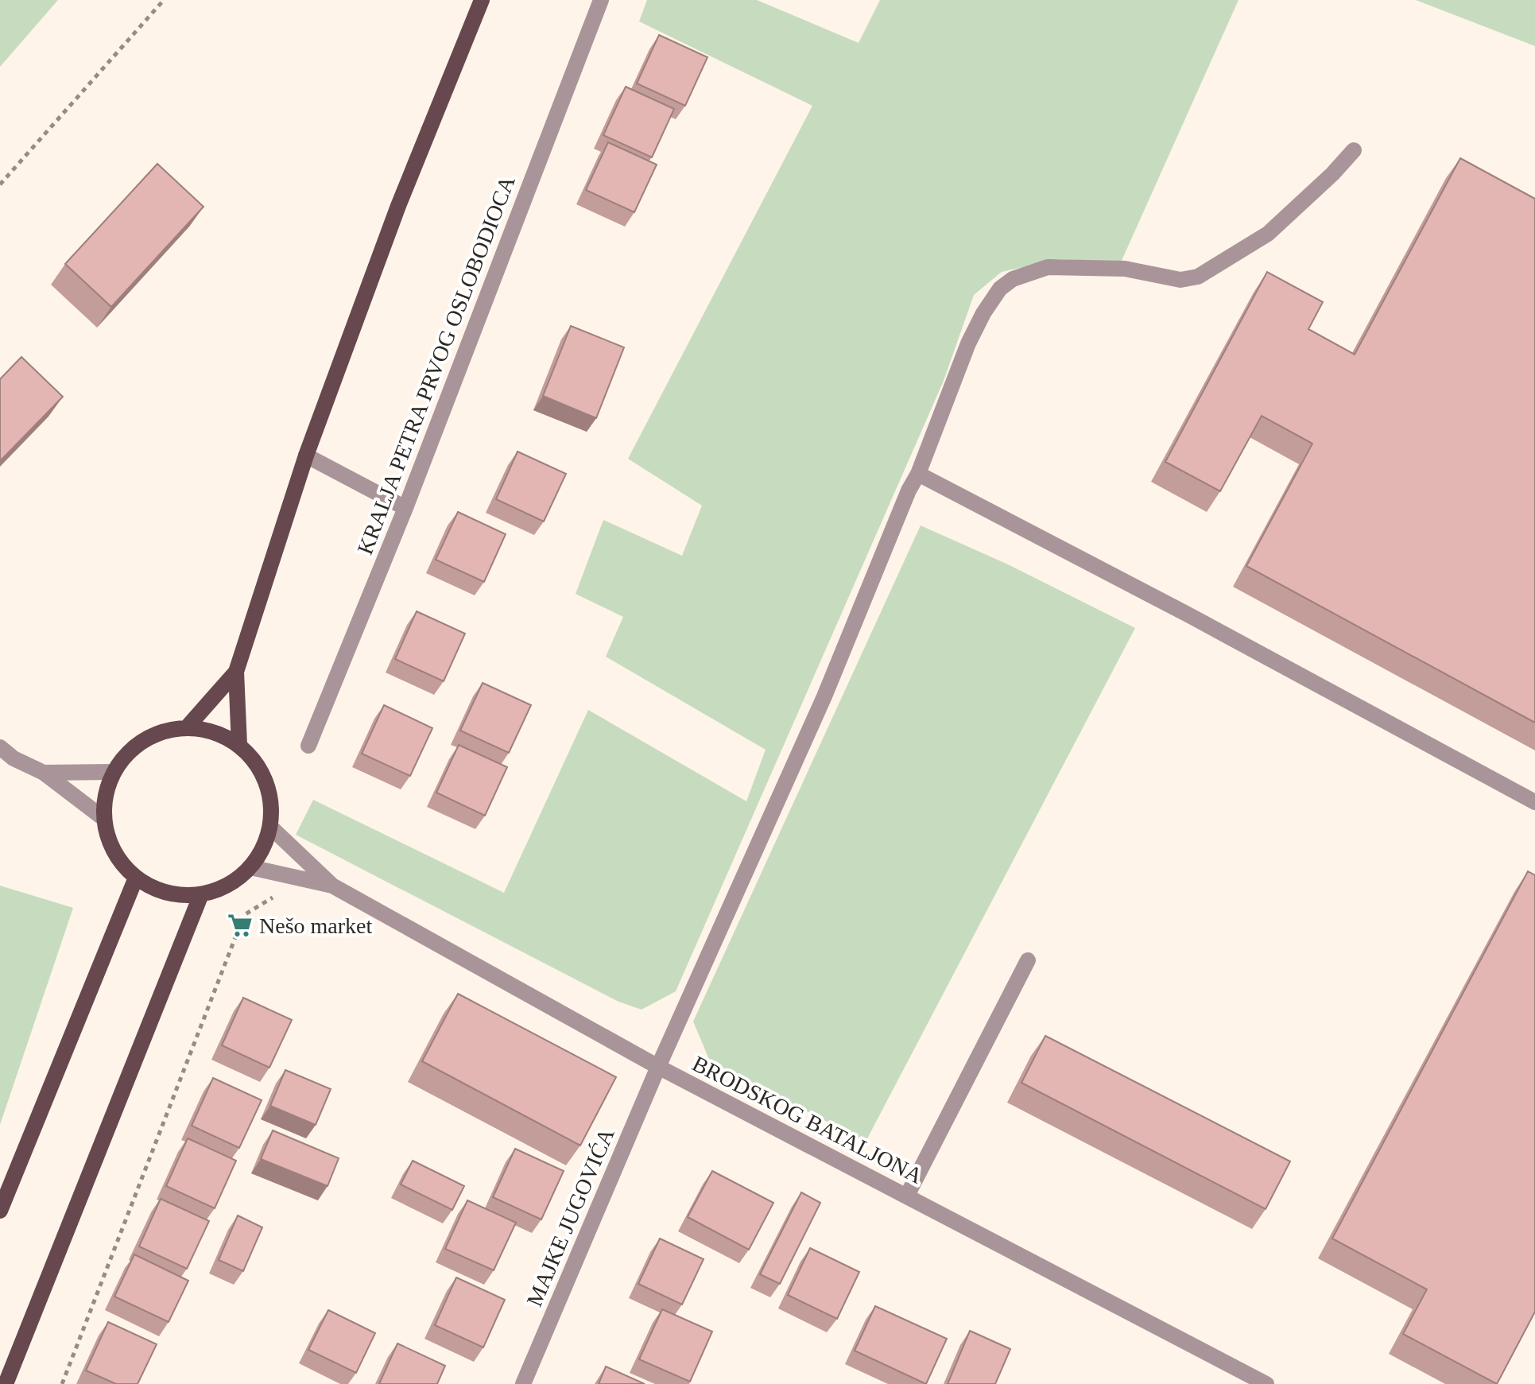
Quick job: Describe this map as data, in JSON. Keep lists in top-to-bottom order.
{
  "streets": {
    "street": ["KRALJA PETRA PRVOG OSLOBODIOCA", "BRODSKOG BATALJONA", "MAJKE JUGOVIĆA"]
  },
  "crossings": [
    ["BRODSKOG BATALJONA", "MAJKE JUGOVIĆA"]
  ],
  "places": {
    "supermarket": ["Nešo market"]
  }
}
